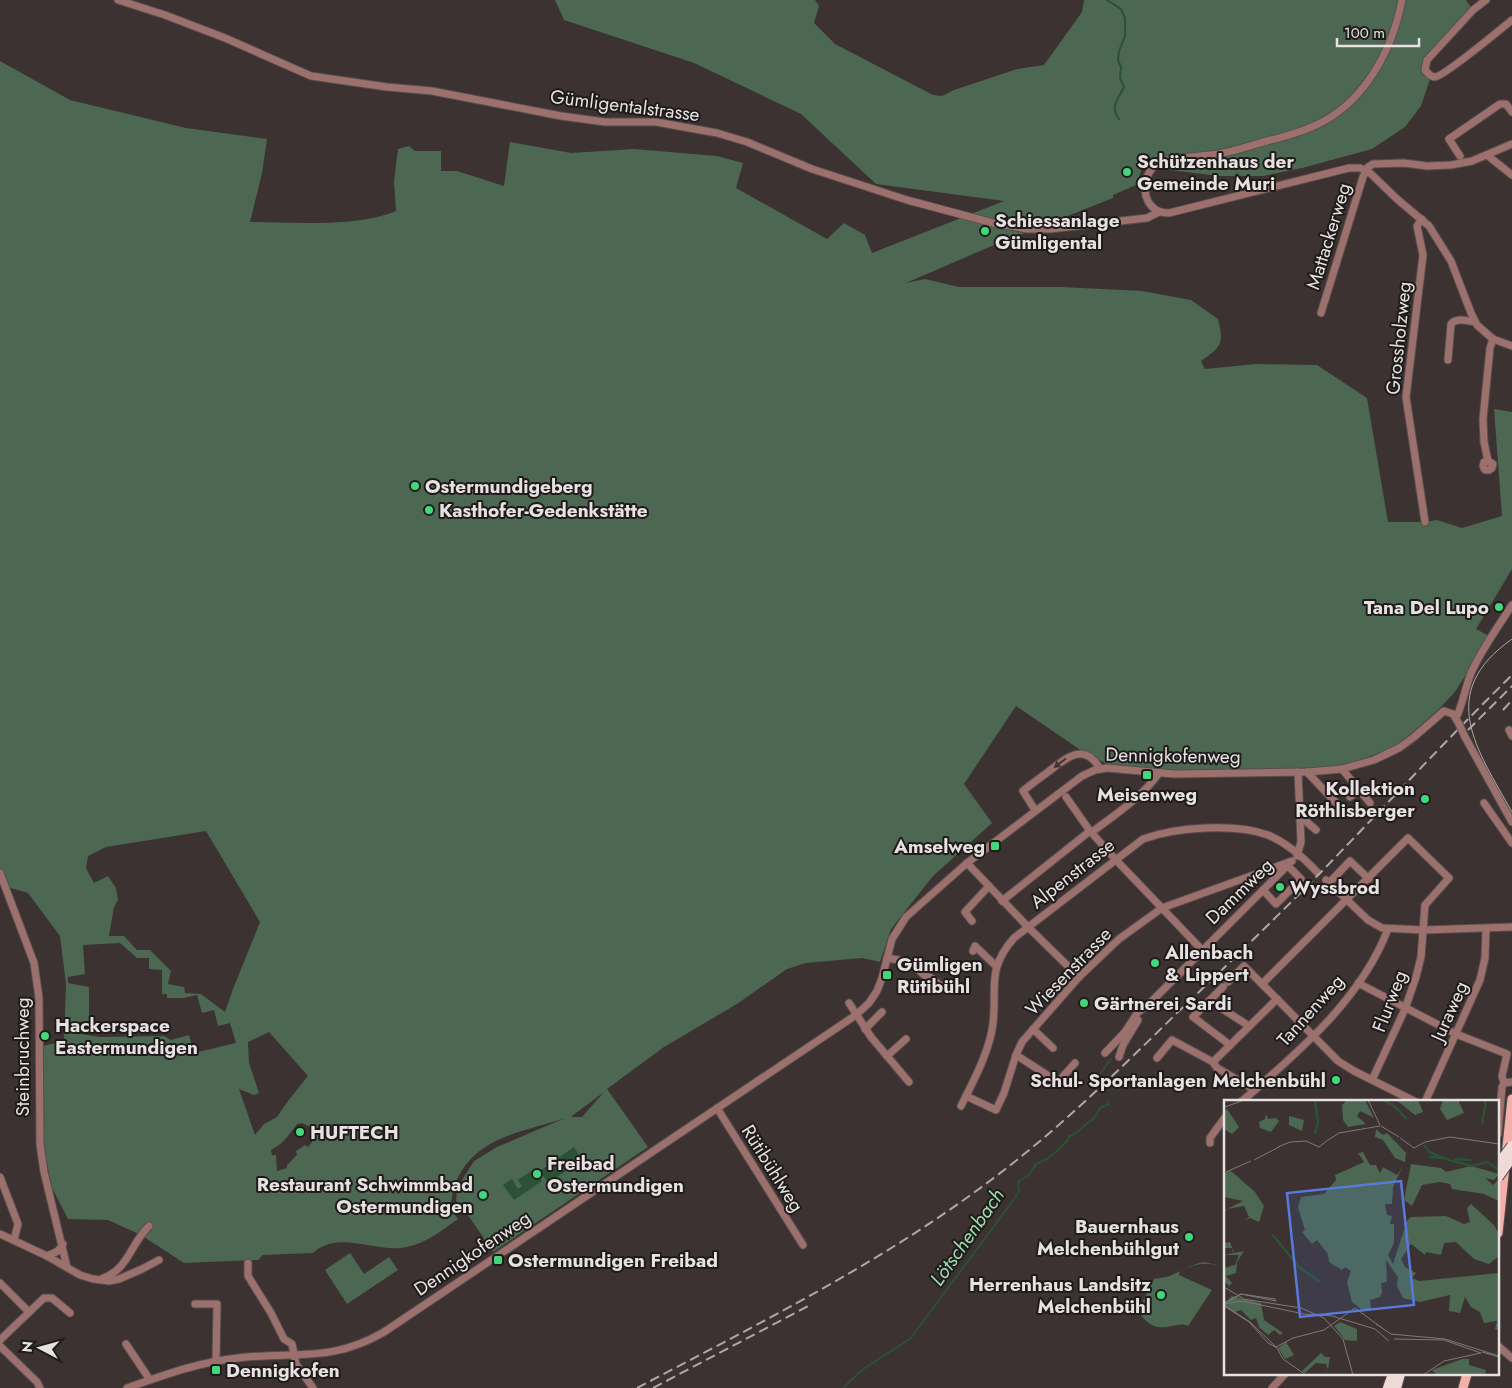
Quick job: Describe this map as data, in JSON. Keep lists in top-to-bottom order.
{
  "streets": {
    "street": [
      "Gümligentalstrasse",
      "Mattackerweg",
      "Grossholzweg",
      "Dennigkofenweg",
      "Alpenstrasse",
      "Dammweg",
      "Wiesenstrasse",
      "Flurweg",
      "Tannenweg",
      "Juraweg",
      "Steinbruchweg",
      "Rütibühlweg"
    ]
  },
  "crossings": [
    ["Gümligentalstrasse", "Mattackerweg"],
    ["Dennigkofenweg", "Dammweg"],
    ["Dennigkofenweg", "Rütibühlweg"],
    ["Alpenstrasse", "Dammweg"],
    ["Alpenstrasse", "Wiesenstrasse"],
    ["Dammweg", "Wiesenstrasse"]
  ],
  "water": ["Lötschenbach"],
  "places": {
    "other": [
      "Schützenhaus der Gemeinde Muri",
      "Schiessanlage Gümligental",
      "Ostermundigeberg",
      "Kasthofer-Gedenkstätte",
      "Tana Del Lupo",
      "Kollektion Röthlisberger",
      "Wyssbrod",
      "Allenbach & Lippert",
      "Gärtnerei Sardi",
      "Hackerspace Eastermundigen",
      "Schul- Sportanlagen Melchenbühl",
      "HUFTECH",
      "Freibad Ostermundigen",
      "Restaurant Schwimmbad Ostermundigen",
      "Bauernhaus Melchenbühlgut",
      "Herrenhaus Landsitz Melchenbühl"
    ],
    "transit": [
      "Meisenweg",
      "Amselweg",
      "Gümligen Rütibühl",
      "Ostermundigen Freibad",
      "Dennigkofen"
    ]
  },
  "scale_bar": "100 m",
  "north": "left"
}
